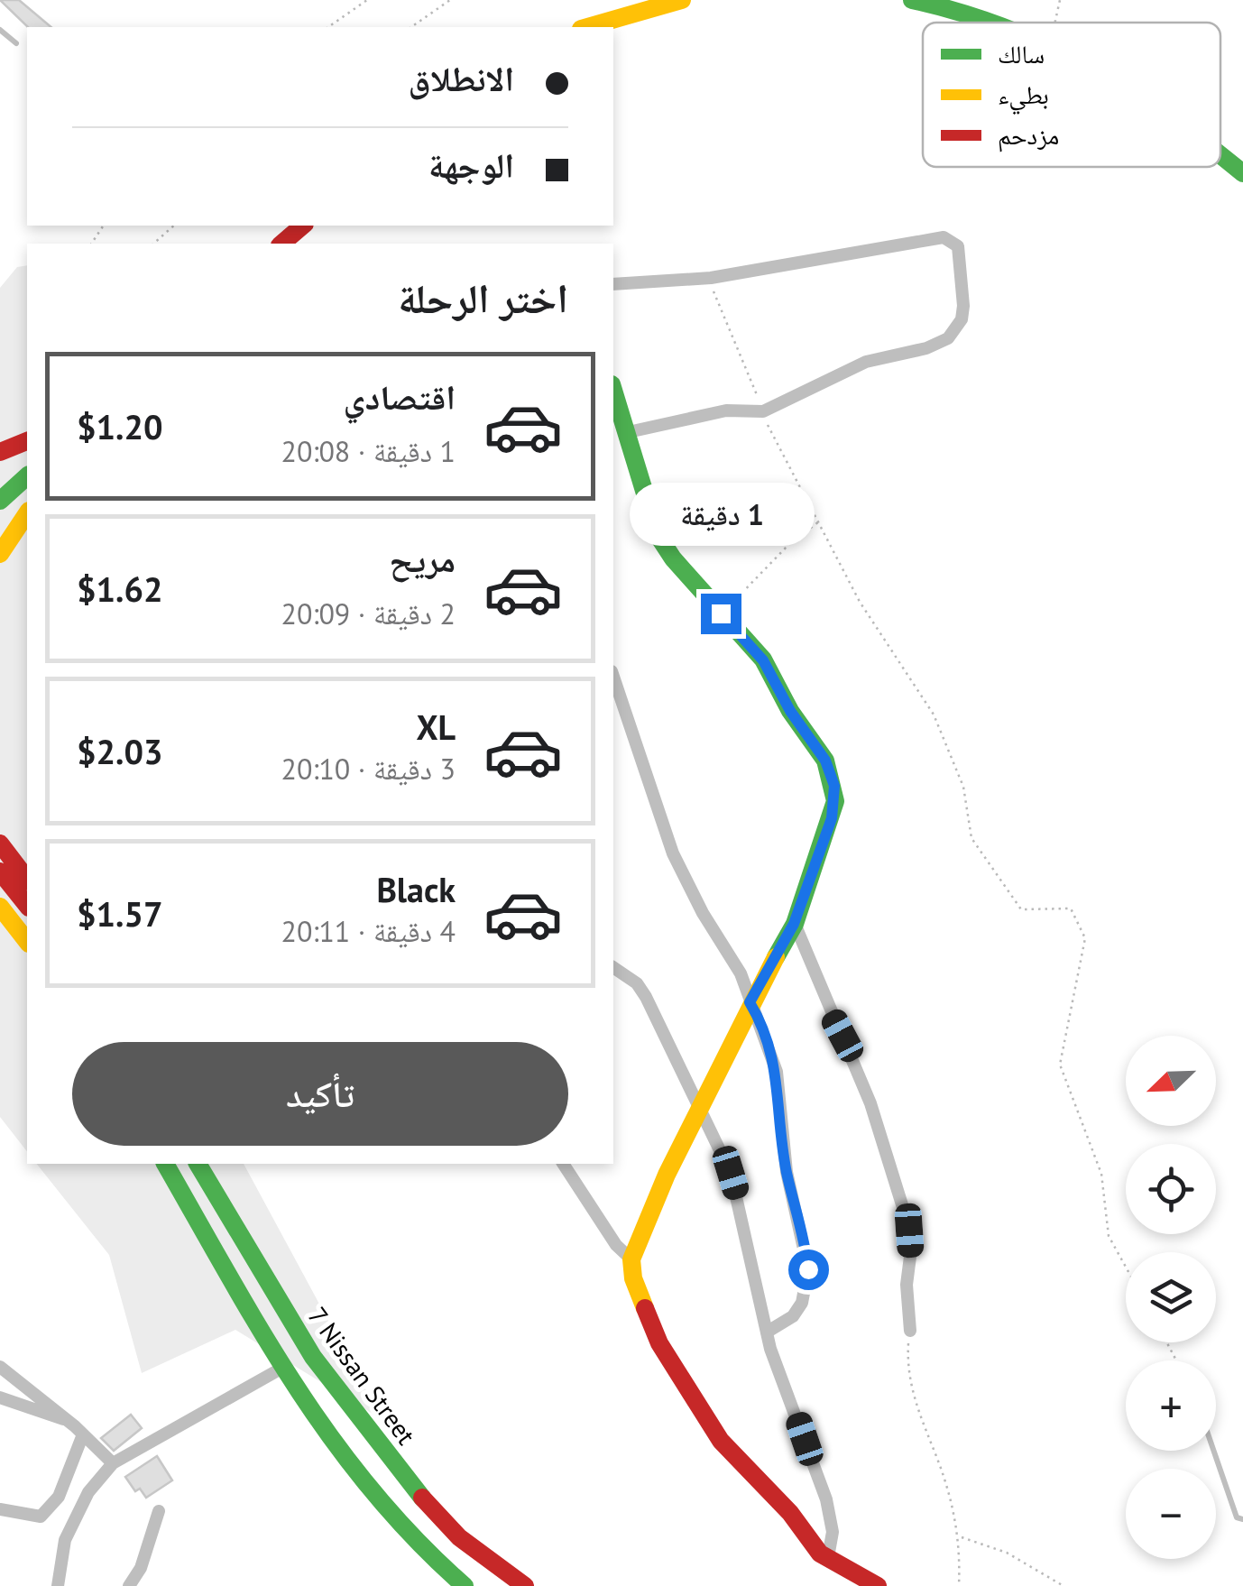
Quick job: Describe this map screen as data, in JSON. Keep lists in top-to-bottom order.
{
  "streets": {
    "main road": ["7 Nissan Street"]
  },
  "legend": ["سالك", "بطيء", "مزدحم"],
  "north": "bottom left",
  "page": {
    "banner": ["الانطلاق", "الوجهة"],
    "heading": "اختر الرحلة",
    "list": [
      {
        "name": "اقتصادي",
        "note": "1 دقيقة · 20:08",
        "value": "$1.20"
      },
      {
        "name": "مريح",
        "note": "2 دقيقة · 20:09",
        "value": "$1.62"
      },
      {
        "name": "XL",
        "note": "3 دقيقة · 20:10",
        "value": "$2.03"
      },
      {
        "name": "Black",
        "note": "4 دقيقة · 20:11",
        "value": "$1.57"
      }
    ],
    "bubble": "1 دقيقة",
    "buttons": "تأكيد",
    "map_buttons": ["+", "−"]
  }
}
